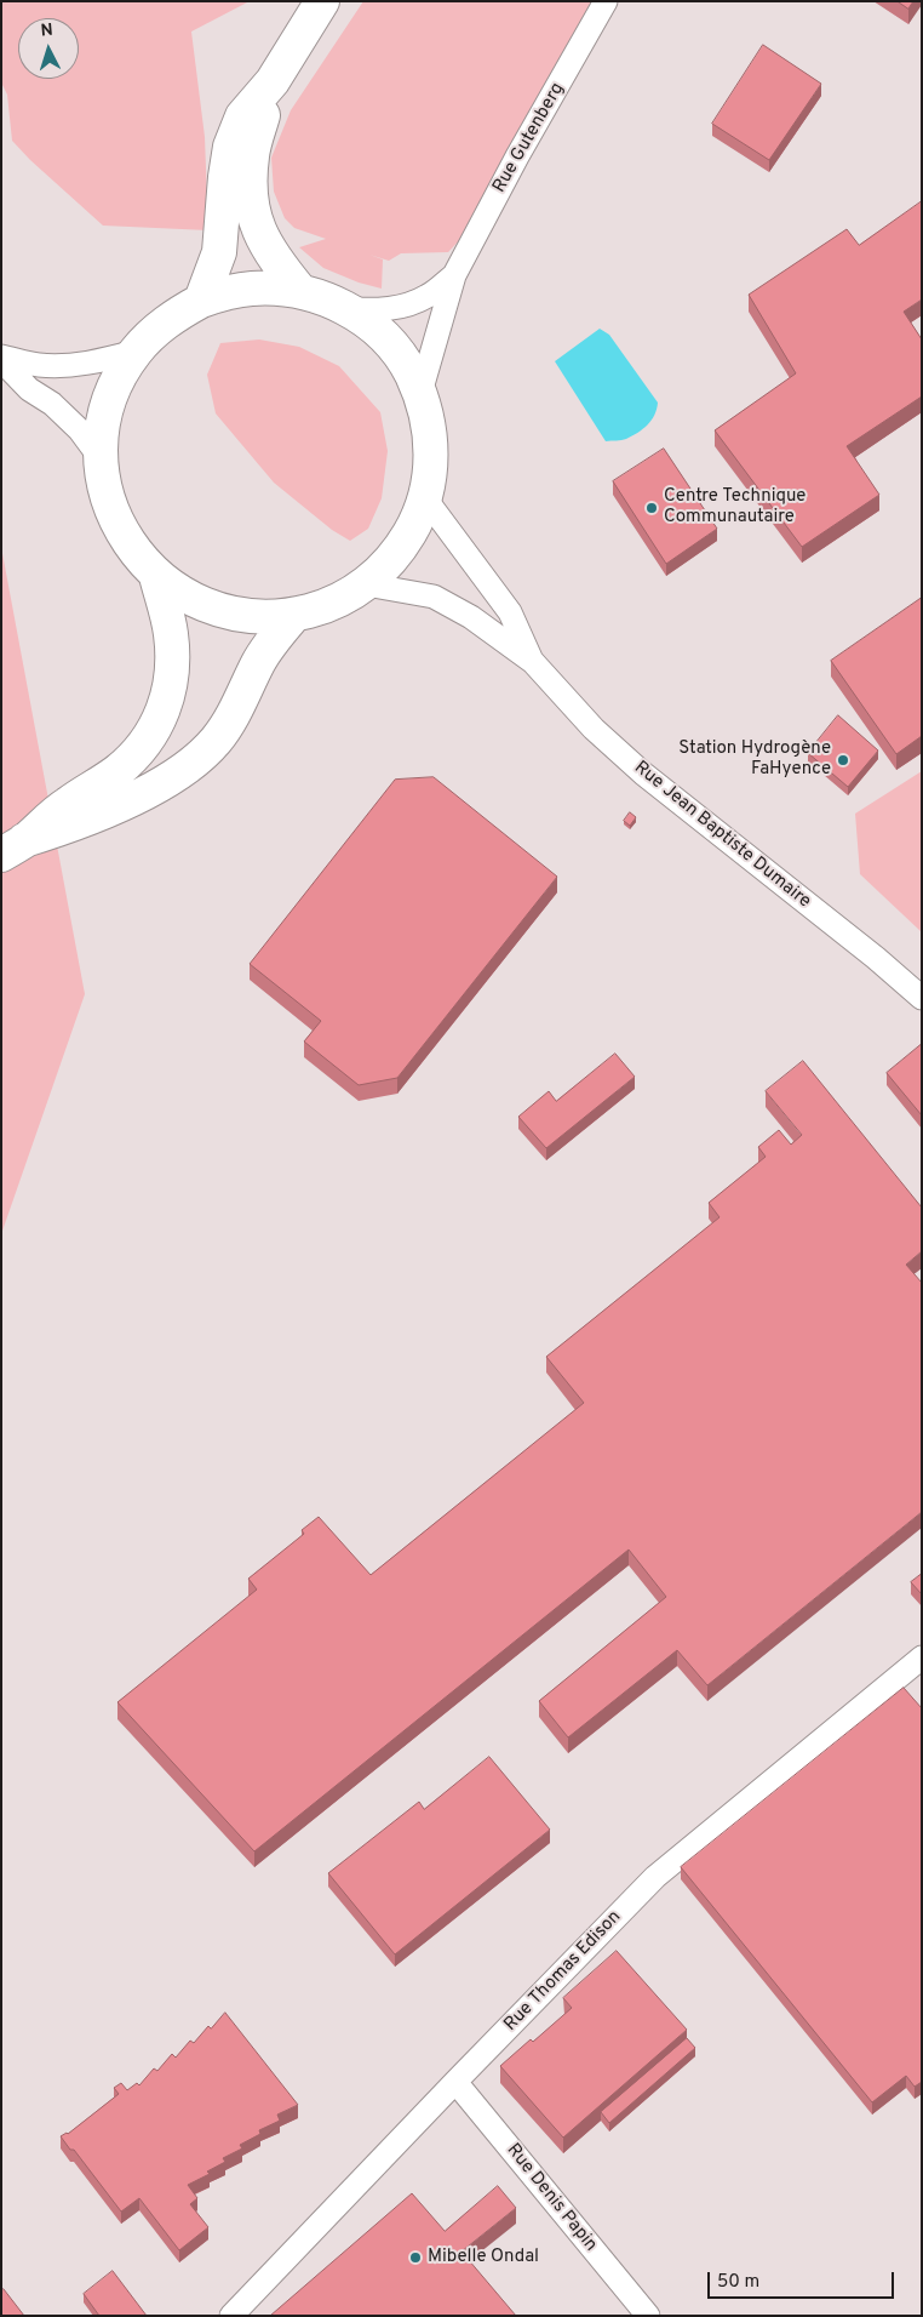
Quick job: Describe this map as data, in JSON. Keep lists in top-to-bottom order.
{
  "streets": {
    "street": [
      "Rue Gutenberg",
      "Rue Jean Baptiste Dumaire",
      "Rue Thomas Edison",
      "Rue Denis Papin"
    ]
  },
  "crossings": [
    ["Rue Thomas Edison", "Rue Denis Papin"]
  ],
  "places": ["Centre Technique Communautaire", "Station Hydrogène FaHyence", "Mibelle Ondal"],
  "scale_bar": "50 m",
  "north": "top"
}
